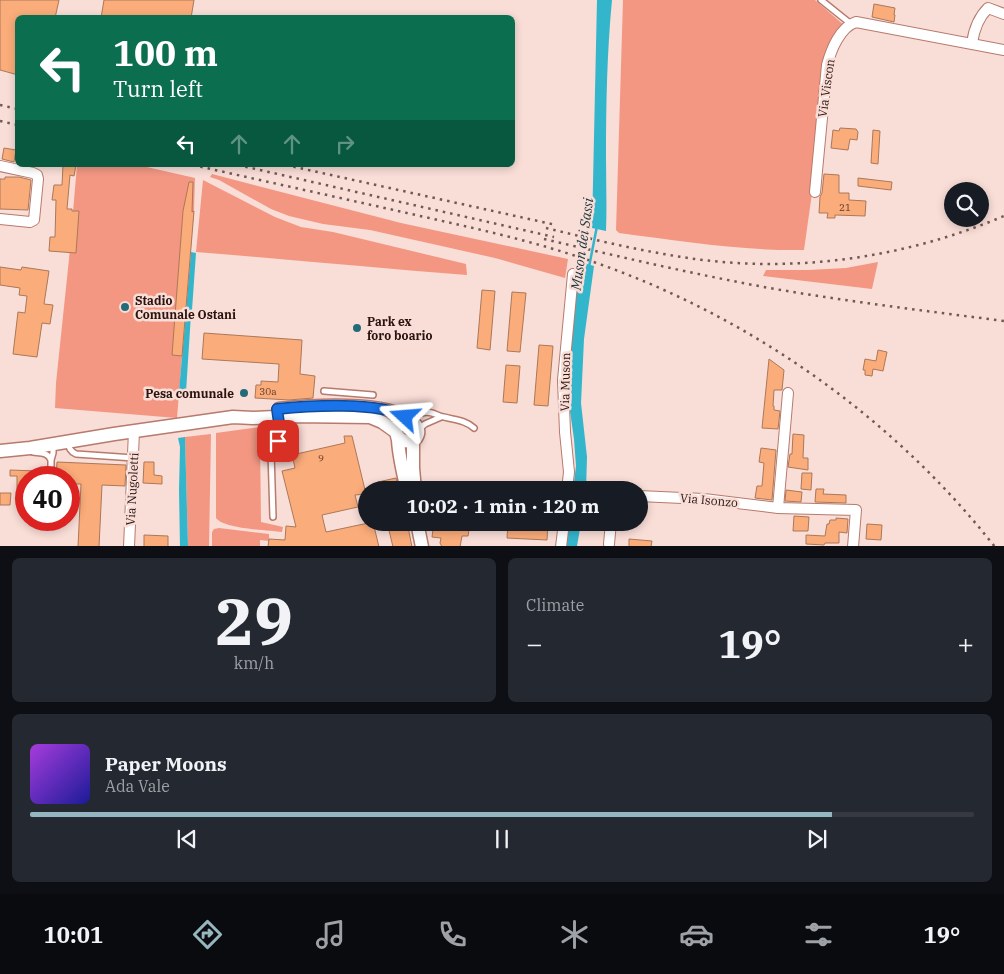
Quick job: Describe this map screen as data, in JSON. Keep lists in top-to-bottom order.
{
  "streets": {
    "street": [
      "Via Viscon",
      "Via Muson",
      "Via Nugoletti",
      "Via Isonzo"
    ]
  },
  "water": ["Muson dei Sassi"],
  "places": ["Stadio Comunale Ostani", "Park ex foro boario", "Pesa comunale"],
  "house_numbers": ["21", "30a", "9"],
  "page": {
    "turn": ["100 m", "Turn left"],
    "limit": "40",
    "trip": "10:02 · 1 min · 120 m",
    "tile": [
      ["29", "km/h"],
      "Climate"
    ],
    "heat": ["−", "19°", "+"],
    "song": ["Paper Moons", "Ada Vale"],
    "tabs": ["10:01", "19°"]
  }
}
